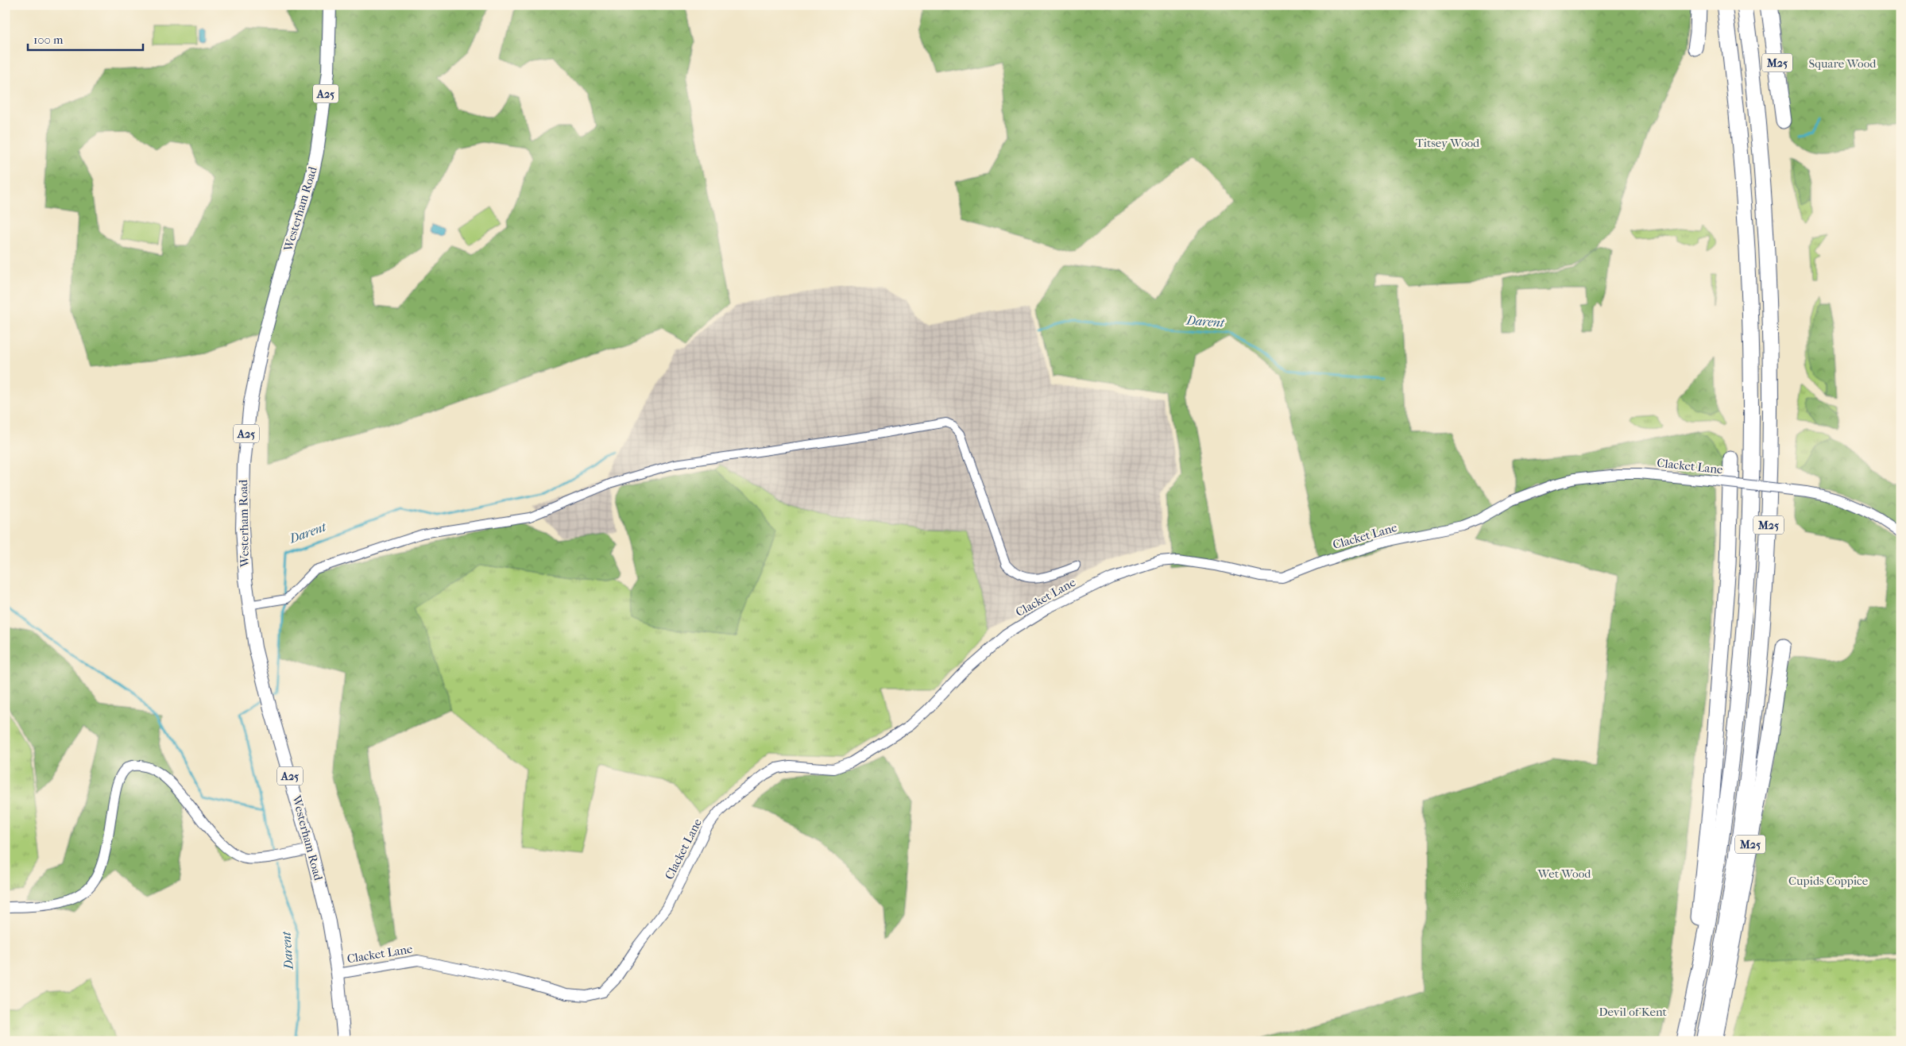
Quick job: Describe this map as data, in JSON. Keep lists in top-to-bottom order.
{
  "streets": {
    "highway": ["M25"],
    "main road": ["A25", "Westerham Road"],
    "street": ["Clacket Lane"]
  },
  "crossings": [
    ["Westerham Road", "Clacket Lane"]
  ],
  "water": ["Darent"],
  "parks": [
    "Square Wood",
    "Titsey Wood",
    "Wet Wood",
    "Cupids Coppice",
    "Devil of Kent"
  ],
  "scale_bar": "100 m"
}
